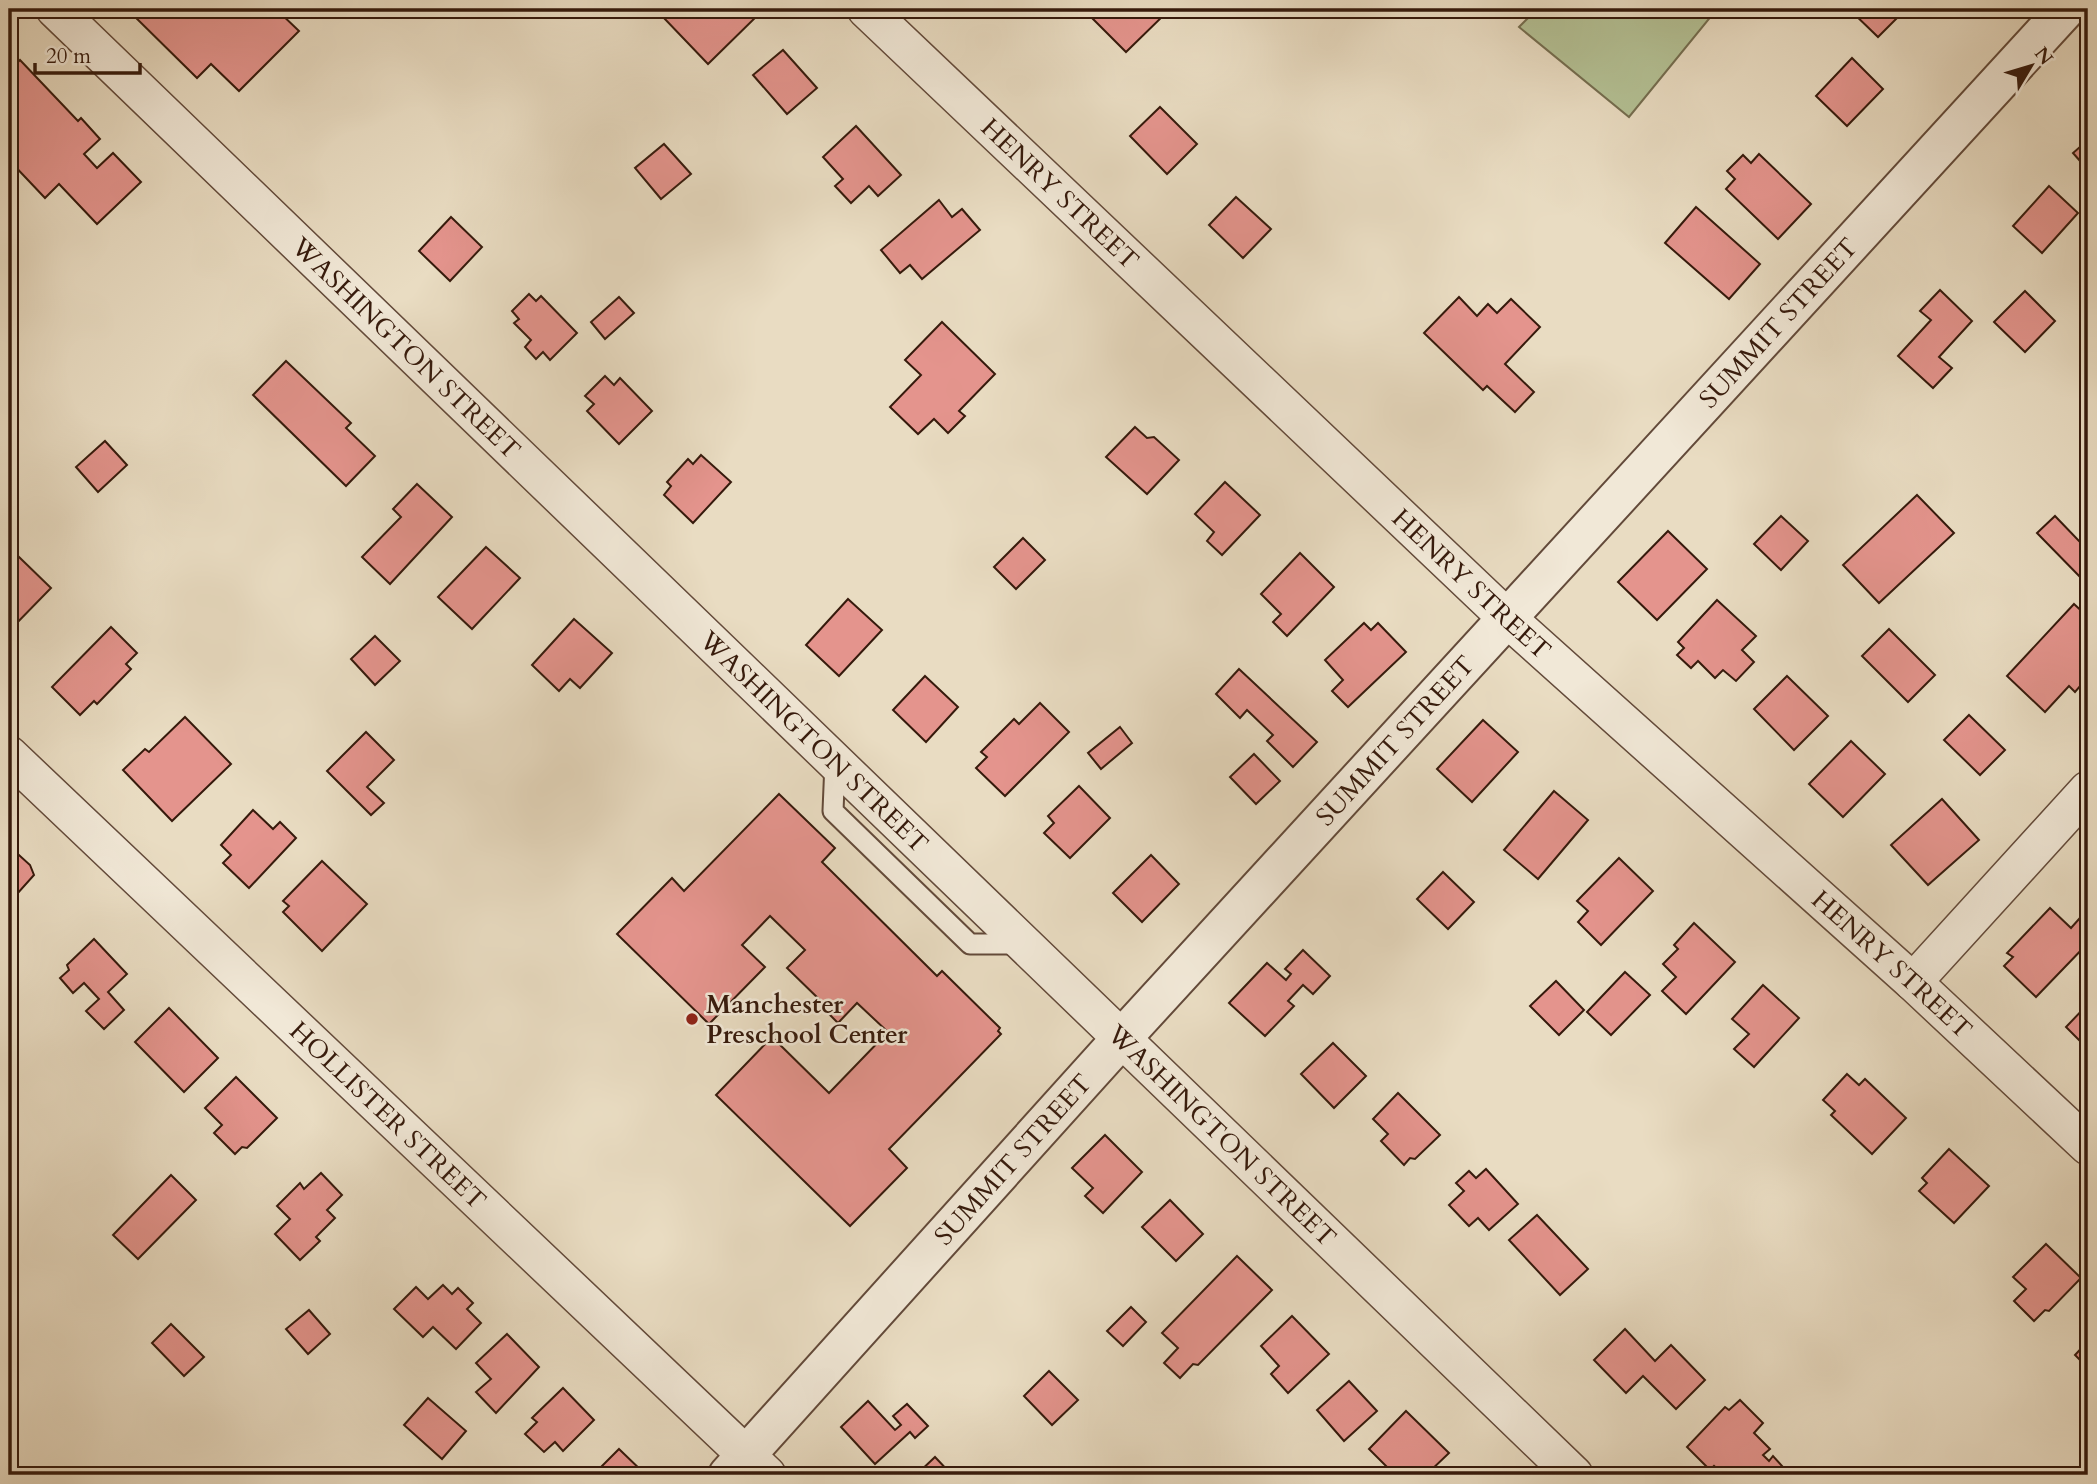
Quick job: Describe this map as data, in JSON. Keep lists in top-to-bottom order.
{
  "streets": {
    "street": [
      "HENRY STREET",
      "SUMMIT STREET",
      "WASHINGTON STREET",
      "HOLLISTER STREET"
    ]
  },
  "crossings": [
    ["HENRY STREET", "SUMMIT STREET"],
    ["SUMMIT STREET", "WASHINGTON STREET"],
    ["SUMMIT STREET", "HOLLISTER STREET"]
  ],
  "places": ["Manchester Preschool Center"],
  "scale_bar": "20 m",
  "north": "top right"
}
